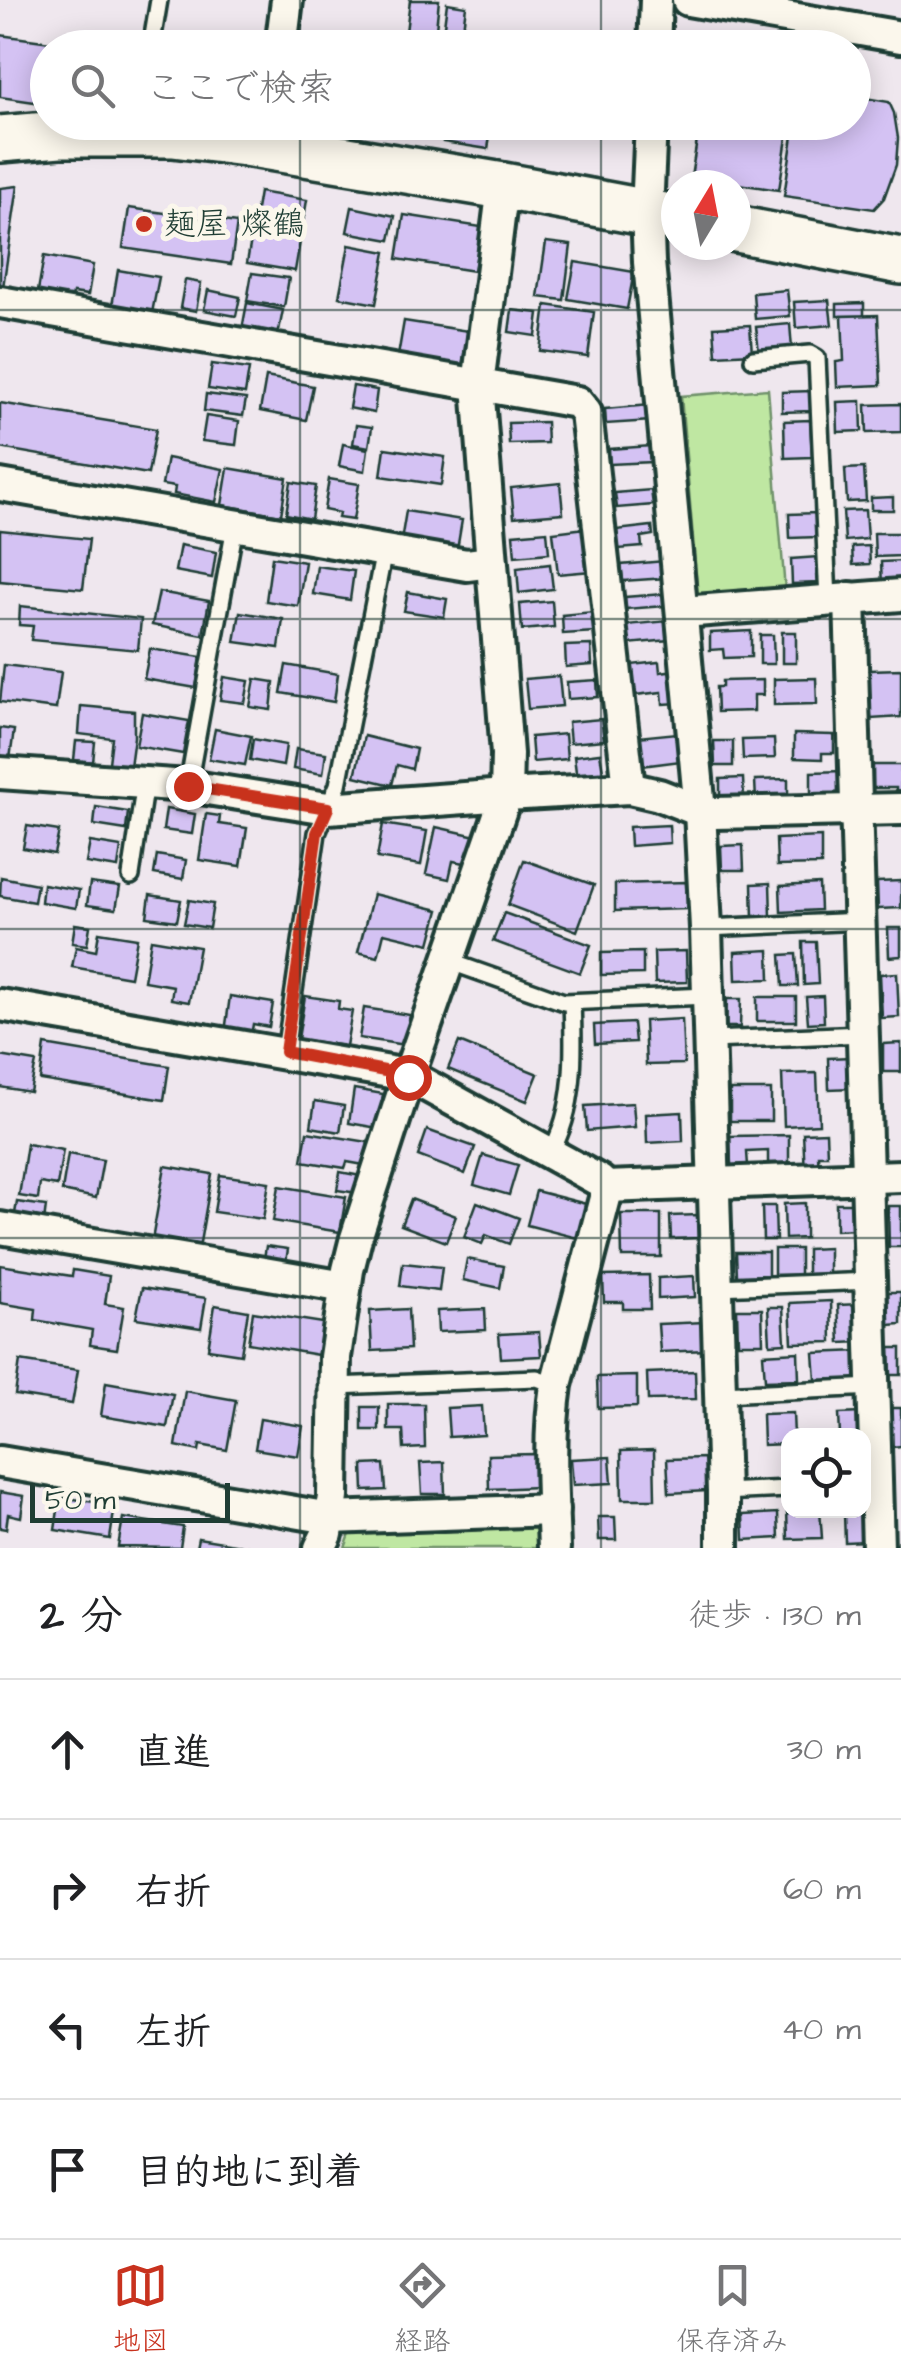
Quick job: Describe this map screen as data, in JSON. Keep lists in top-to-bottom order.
{
  "places": ["麺屋 燦鶴"],
  "scale_bar": "50 m",
  "north": "top",
  "page": {
    "search": "ここで検索",
    "scale": "50 m",
    "heading": ["2 分", "徒歩 · 130 m"],
    "list": [
      ["直進", "30 m"],
      ["右折", "60 m"],
      ["左折", "40 m"],
      "目的地に到着"
    ],
    "nav": ["地図", "経路", "保存済み"]
  }
}
